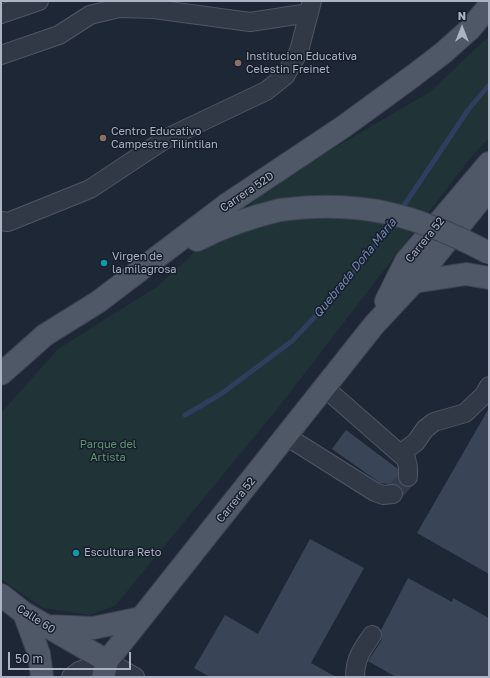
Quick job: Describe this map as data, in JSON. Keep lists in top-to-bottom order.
{
  "streets": {
    "main road": ["Carrera 52D", "Carrera 52", "Calle 60"]
  },
  "crossings": [
    ["Carrera 52", "Calle 60"]
  ],
  "water": ["Quebrada Doña María"],
  "parks": ["Parque del Artista"],
  "places": [
    "Institucion Educativa Celestin Freinet",
    "Centro Educativo Campestre Tilintilan",
    "Virgen de la milagrosa",
    "Escultura Reto"
  ],
  "scale_bar": "50 m",
  "north": "top"
}
